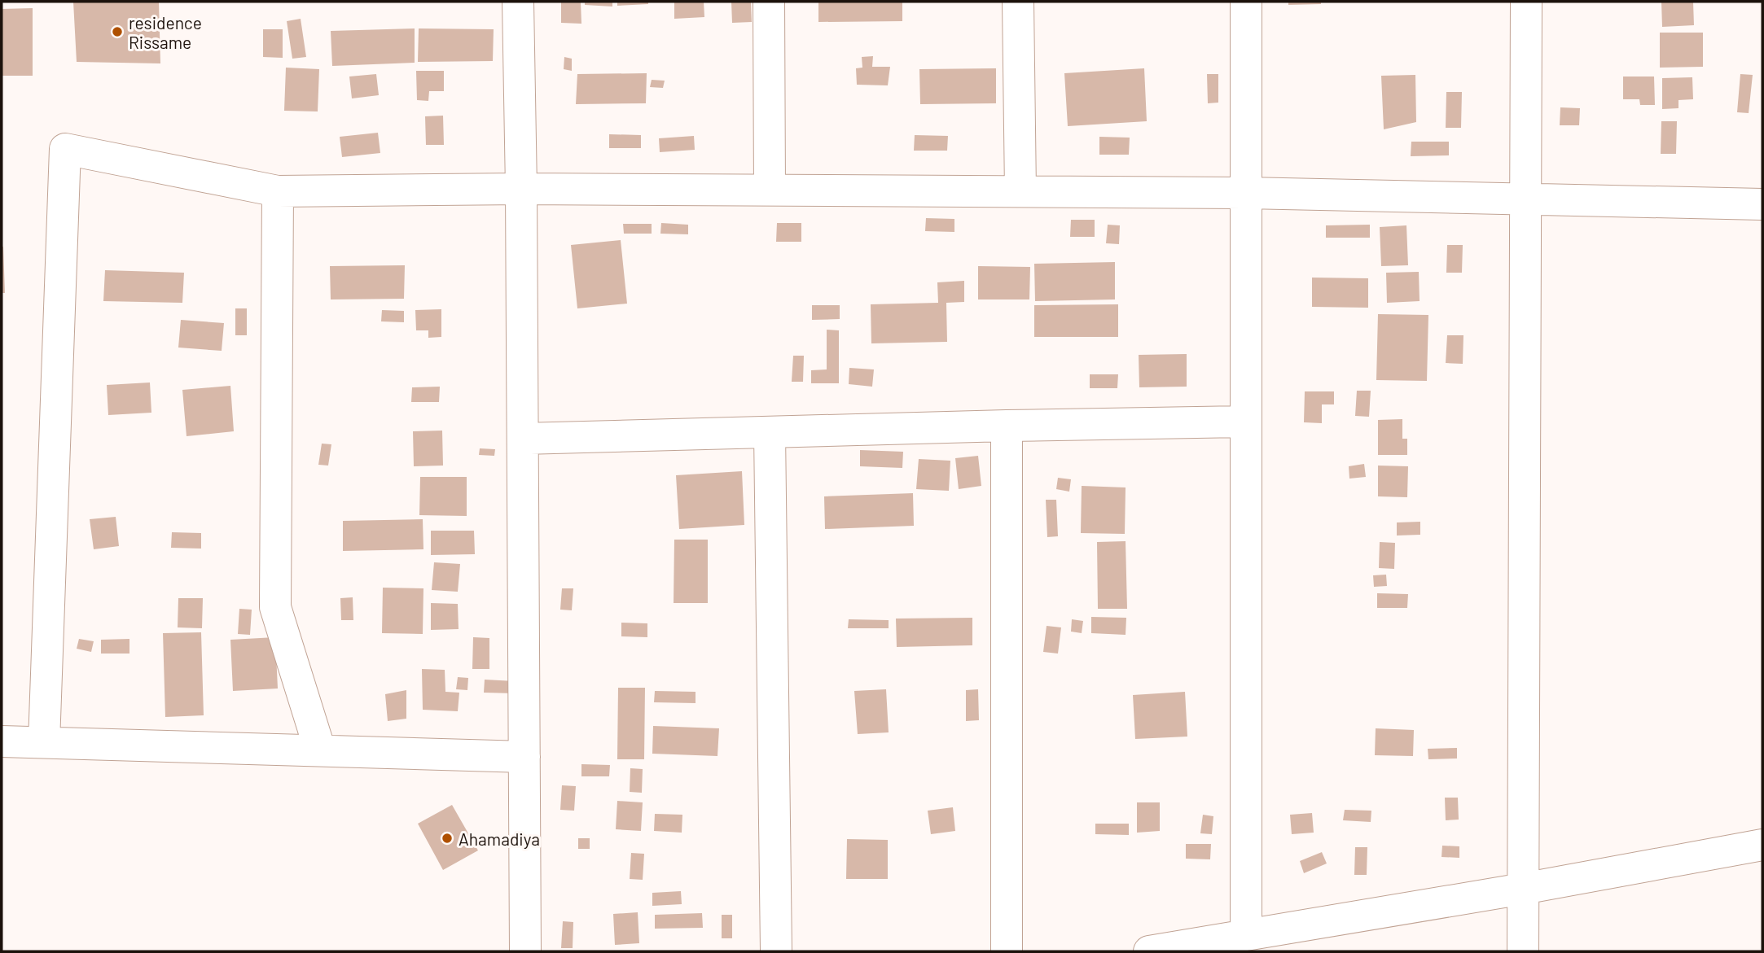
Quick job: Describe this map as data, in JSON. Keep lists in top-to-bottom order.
{
  "places": ["residence Rissame", "Ahamadiya"]
}
